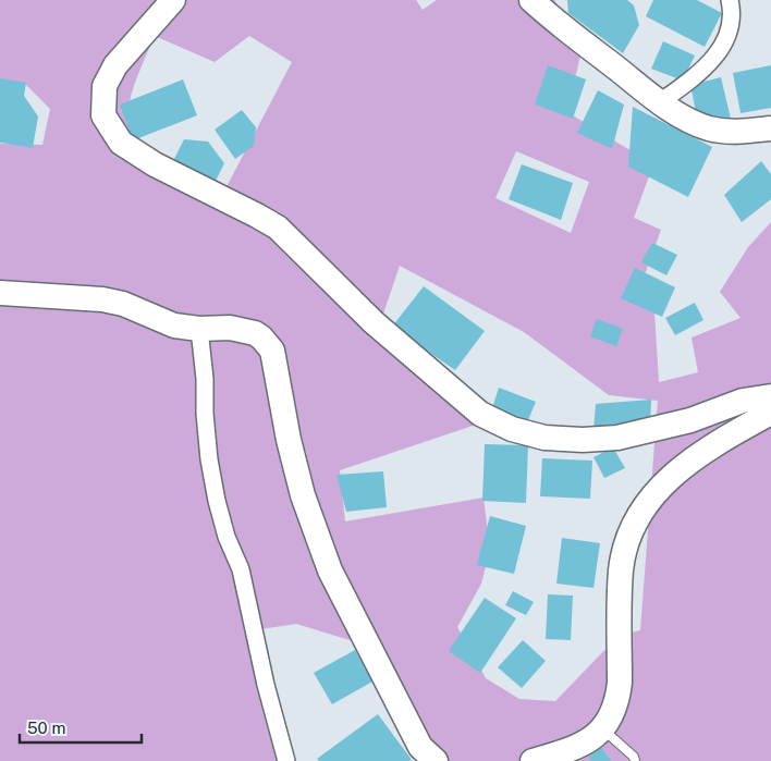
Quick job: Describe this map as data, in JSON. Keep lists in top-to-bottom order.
{
  "scale_bar": "50 m"
}
